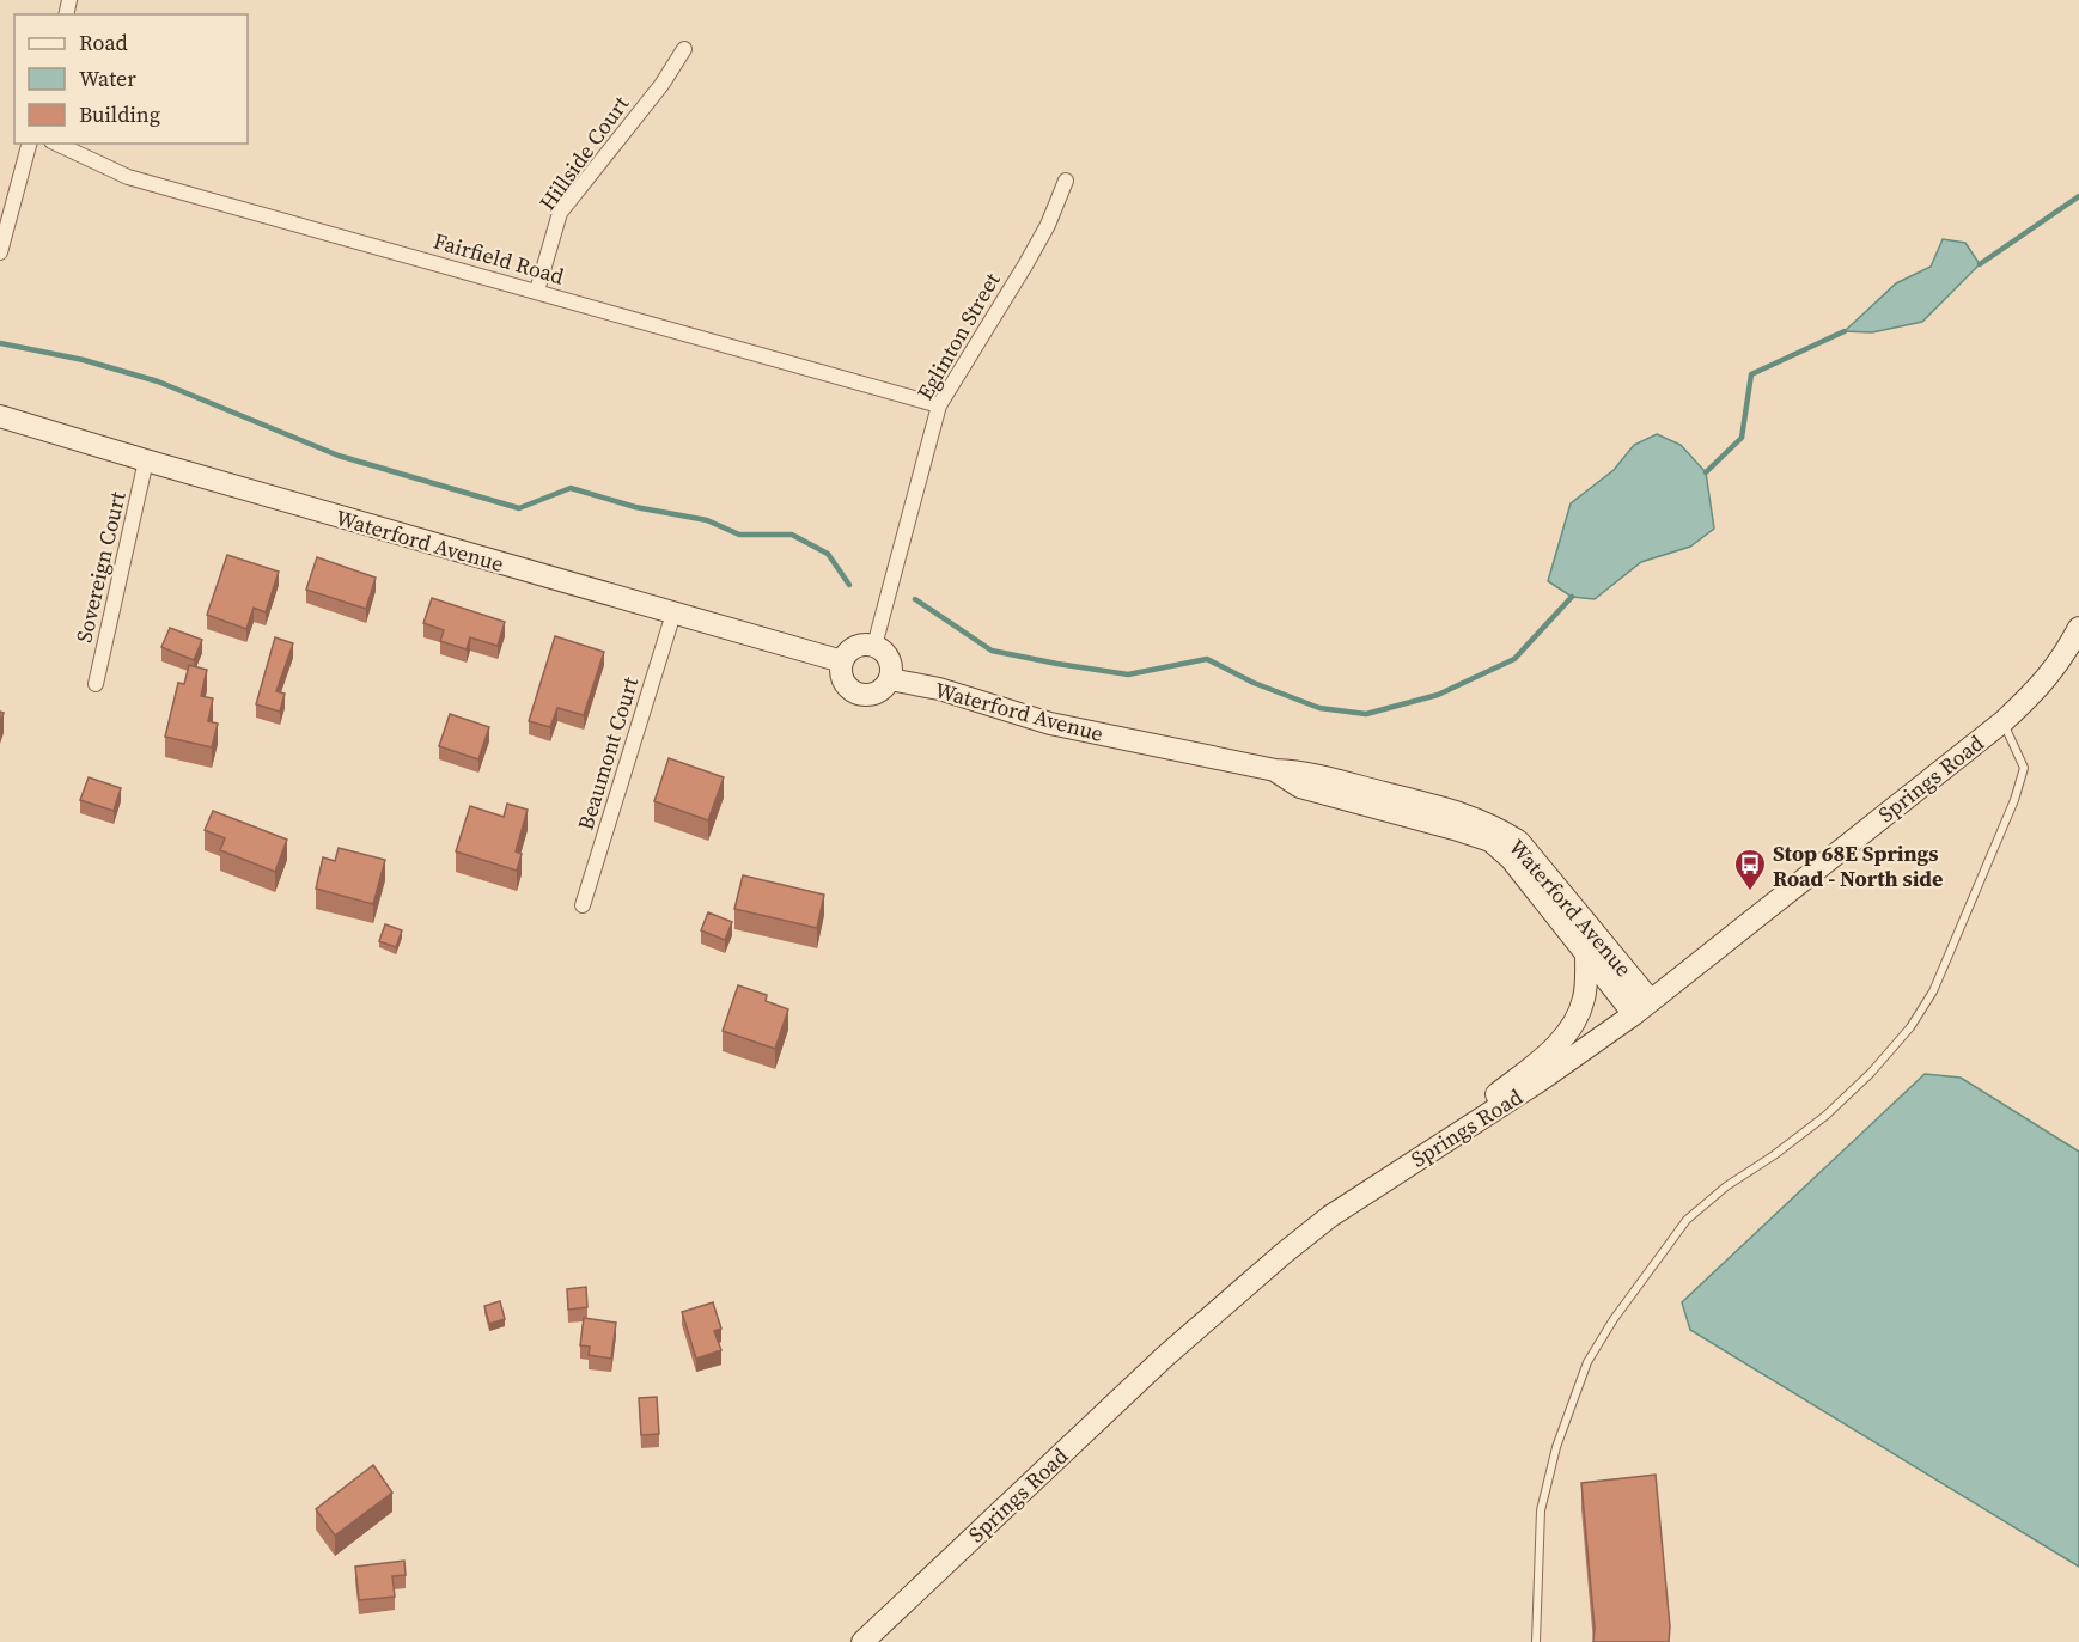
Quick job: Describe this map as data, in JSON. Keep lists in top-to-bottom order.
{
  "streets": {
    "street": [
      "Hillside Court",
      "Fairfield Road",
      "Eglinton Street",
      "Waterford Avenue",
      "Sovereign Court",
      "Beaumont Court",
      "Springs Road"
    ]
  },
  "crossings": [
    ["Hillside Court", "Fairfield Road"],
    ["Fairfield Road", "Eglinton Street"],
    ["Eglinton Street", "Waterford Avenue"],
    ["Waterford Avenue", "Sovereign Court"],
    ["Waterford Avenue", "Beaumont Court"],
    ["Waterford Avenue", "Springs Road"]
  ],
  "places": {
    "bus stop": ["Stop 68E Springs Road - North side"]
  },
  "legend": ["Road", "Water", "Building"]
}
